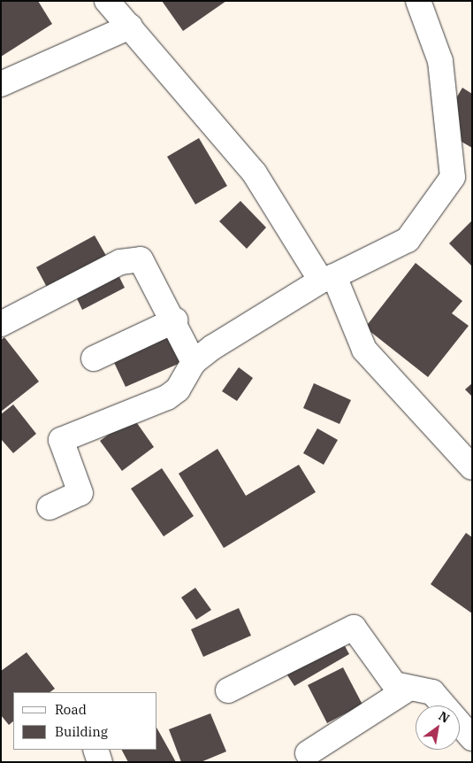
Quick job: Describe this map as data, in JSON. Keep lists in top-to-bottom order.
{
  "legend": ["Road", "Building"],
  "north": "top right"
}
